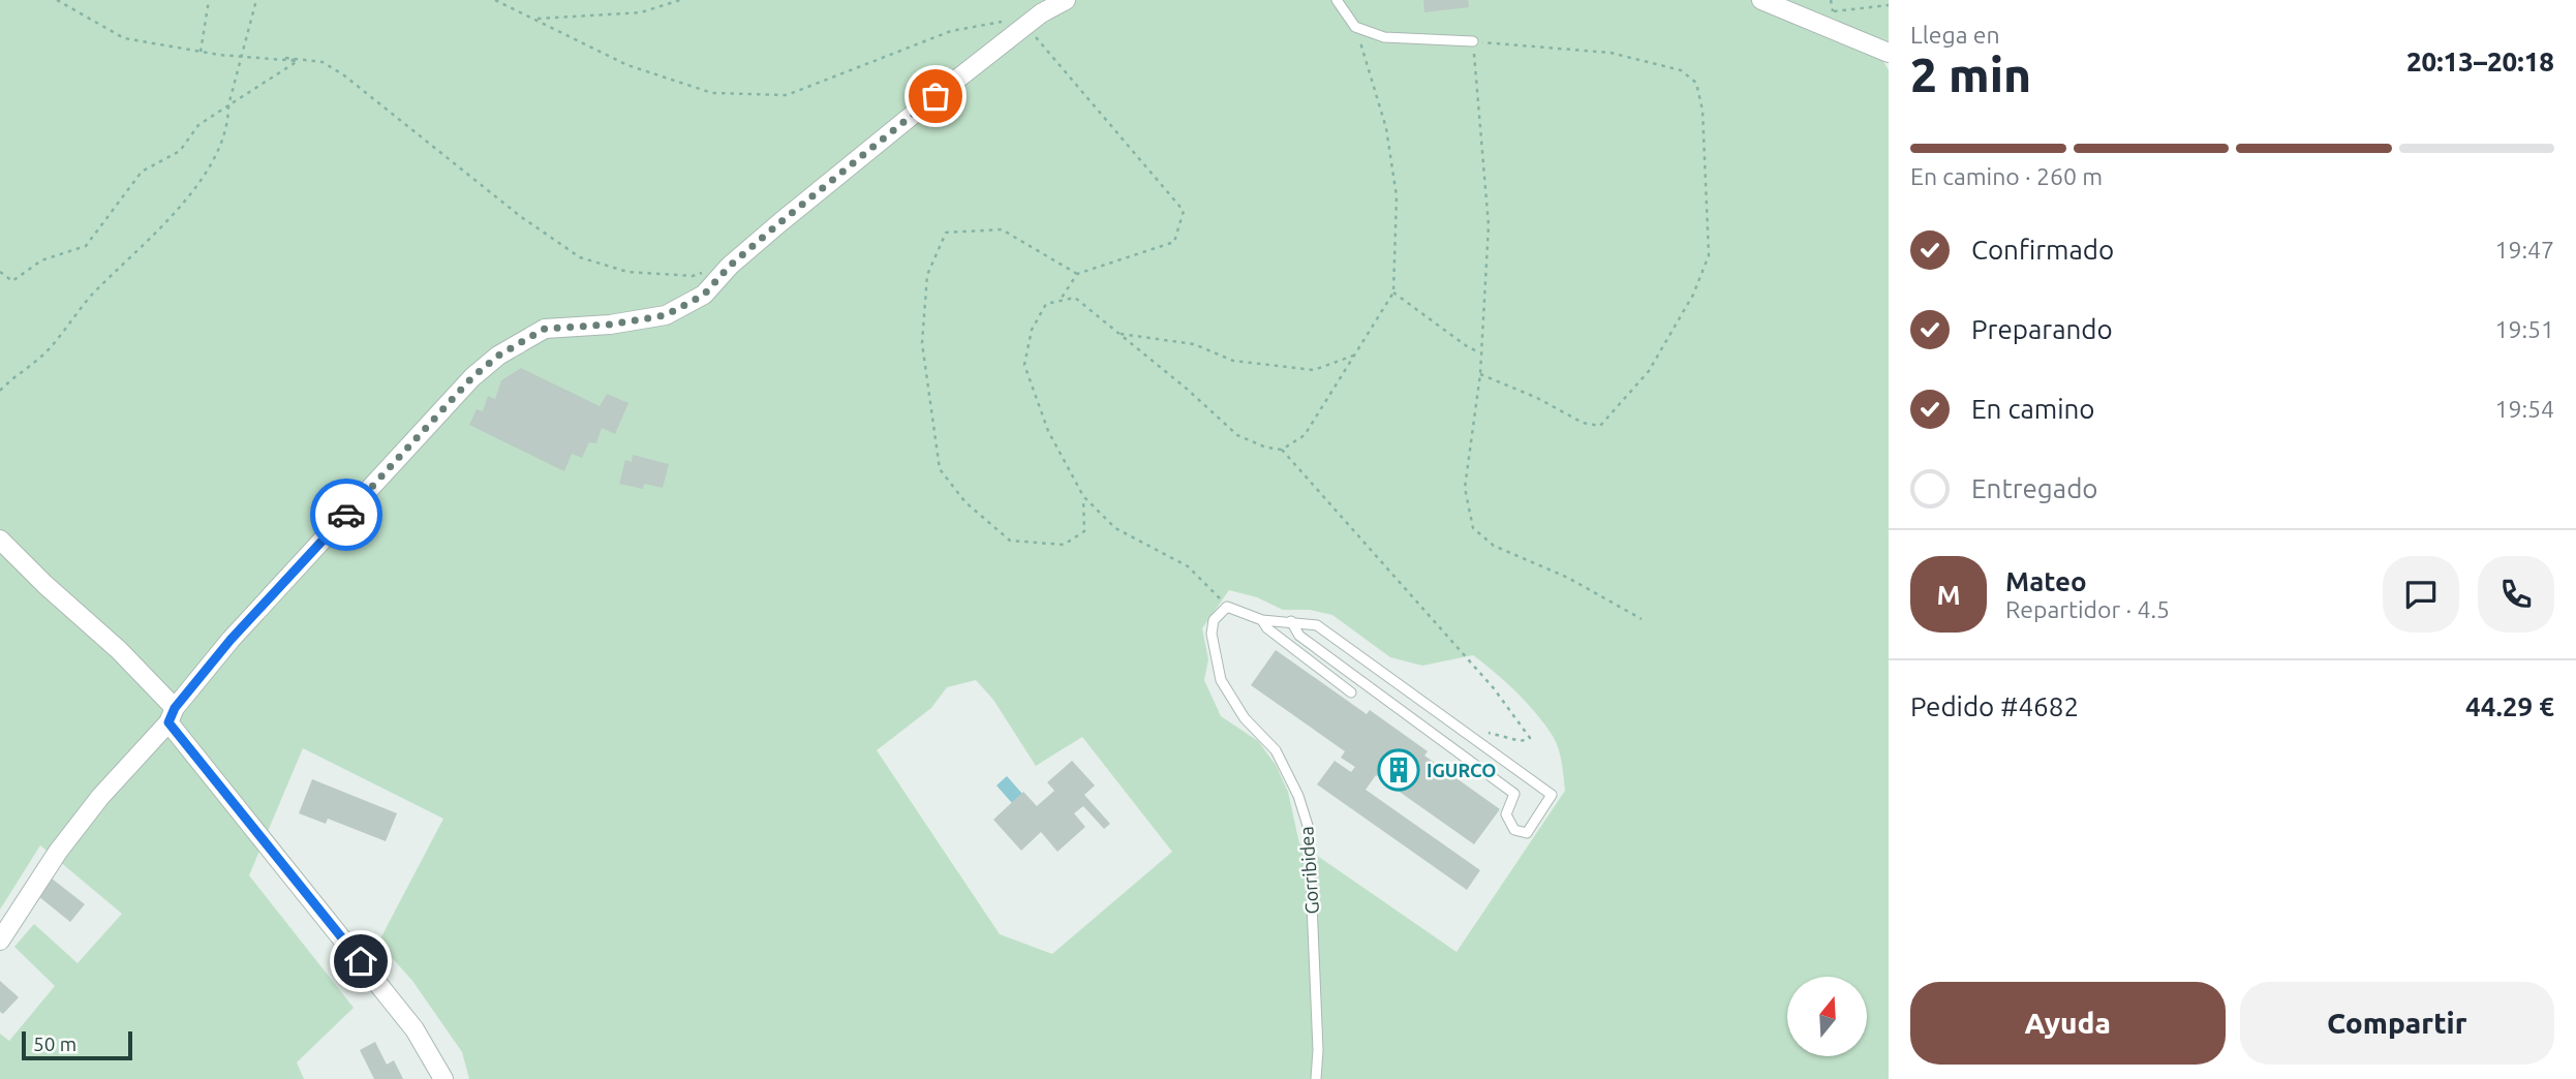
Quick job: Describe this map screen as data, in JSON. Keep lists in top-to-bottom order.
{
  "streets": {
    "lane": ["Gorribidea"]
  },
  "places": {
    "building": ["IGURCO"]
  },
  "scale_bar": "50 m",
  "north": "top",
  "page": {
    "heading": ["2 min", "Llega en", "20:13–20:18"],
    "panel": [
      "Mateo",
      "Repartidor · 4.5",
      "Pedido #4682",
      "44.29 €"
    ],
    "bar": "En camino · 260 m",
    "list": [
      ["Confirmado", "19:47"],
      ["Preparando", "19:51"],
      ["En camino", "19:54"],
      "Entregado"
    ],
    "round": "M",
    "buttons": ["Ayuda", "Compartir"],
    "scale": "50 m"
  }
}
